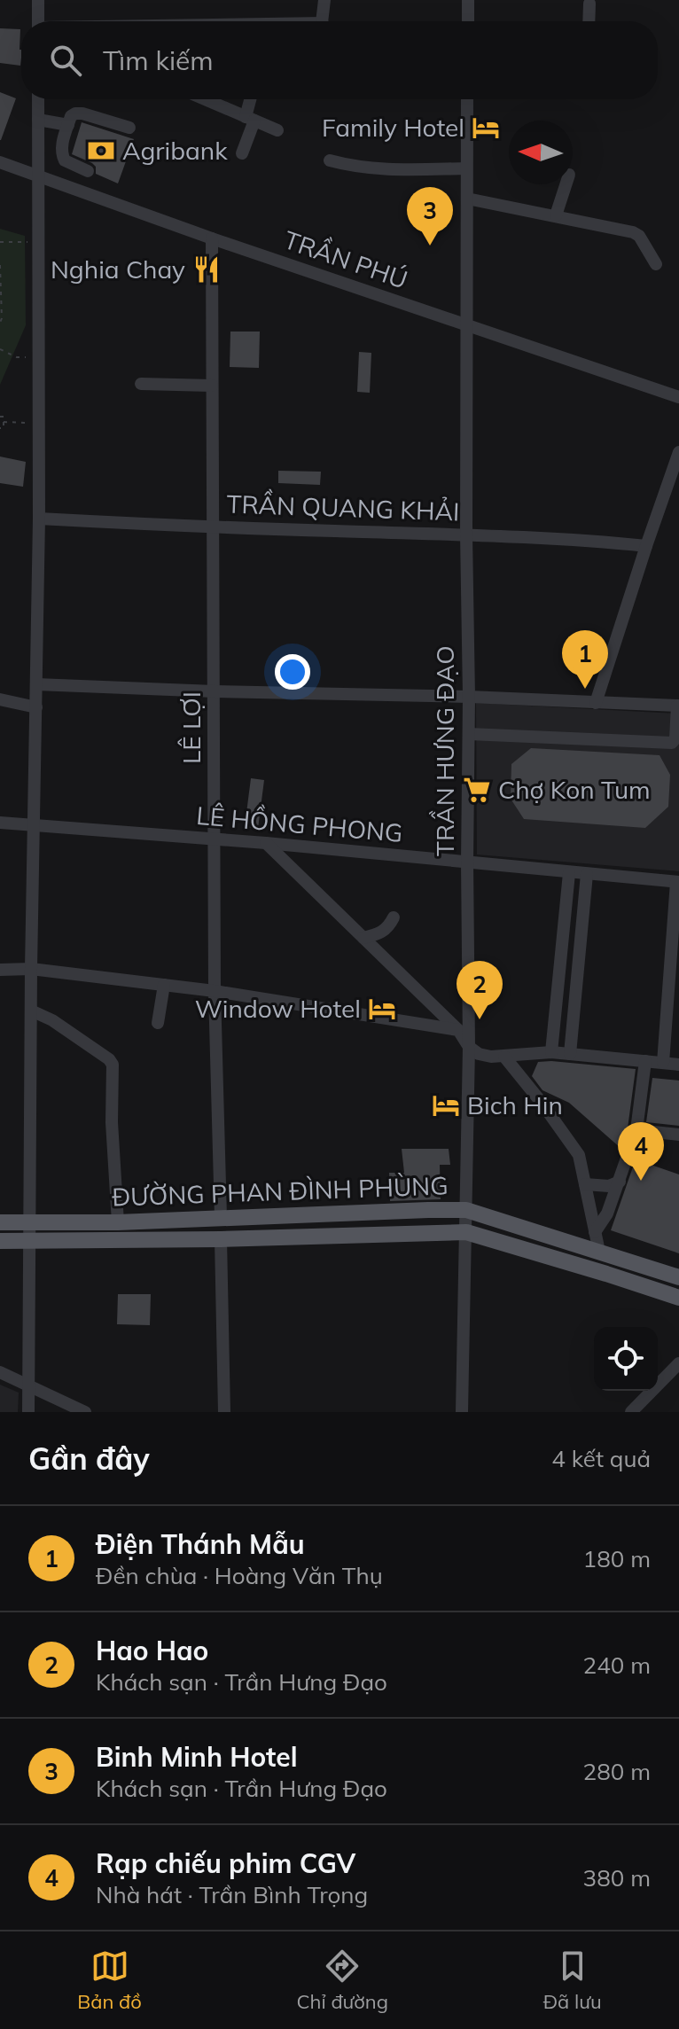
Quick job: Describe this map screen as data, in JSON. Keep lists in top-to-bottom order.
{
  "streets": {
    "main road": ["ĐƯỜNG PHAN ĐÌNH PHÙNG"],
    "street": [
      "TRẦN PHÚ",
      "TRẦN QUANG KHẢI",
      "LÊ LỢI",
      "TRẦN HƯNG ĐẠO",
      "LÊ HỒNG PHONG"
    ]
  },
  "crossings": [
    ["TRẦN PHÚ", "LÊ LỢI"],
    ["TRẦN PHÚ", "TRẦN HƯNG ĐẠO"],
    ["TRẦN QUANG KHẢI", "LÊ LỢI"],
    ["TRẦN QUANG KHẢI", "TRẦN HƯNG ĐẠO"],
    ["LÊ LỢI", "LÊ HỒNG PHONG"],
    ["LÊ LỢI", "ĐƯỜNG PHAN ĐÌNH PHÙNG"],
    ["TRẦN HƯNG ĐẠO", "LÊ HỒNG PHONG"],
    ["TRẦN HƯNG ĐẠO", "ĐƯỜNG PHAN ĐÌNH PHÙNG"]
  ],
  "places": {
    "hotel": ["Family Hotel", "Window Hotel", "Bich Hin"],
    "bank": ["Agribank"],
    "restaurant": ["Nghia Chay"],
    "supermarket": ["Chợ Kon Tum"]
  },
  "north": "left",
  "page": {
    "search": "Tìm kiếm",
    "pins": [
      "3",
      "1",
      "2",
      "4"
    ],
    "heading": ["Gần đây", "4 kết quả"],
    "list": [
      {
        "mark": "1",
        "name": "Điện Thánh Mẫu",
        "note": "Đền chùa · Hoàng Văn Thụ",
        "value": "180 m"
      },
      {
        "mark": "2",
        "name": "Hao Hao",
        "note": "Khách sạn · Trần Hưng Đạo",
        "value": "240 m"
      },
      {
        "mark": "3",
        "name": "Binh Minh Hotel",
        "note": "Khách sạn · Trần Hưng Đạo",
        "value": "280 m"
      },
      {
        "mark": "4",
        "name": "Rạp chiếu phim CGV",
        "note": "Nhà hát · Trần Bình Trọng",
        "value": "380 m"
      }
    ],
    "nav": ["Bản đồ", "Chỉ đường", "Đã lưu"]
  }
}
